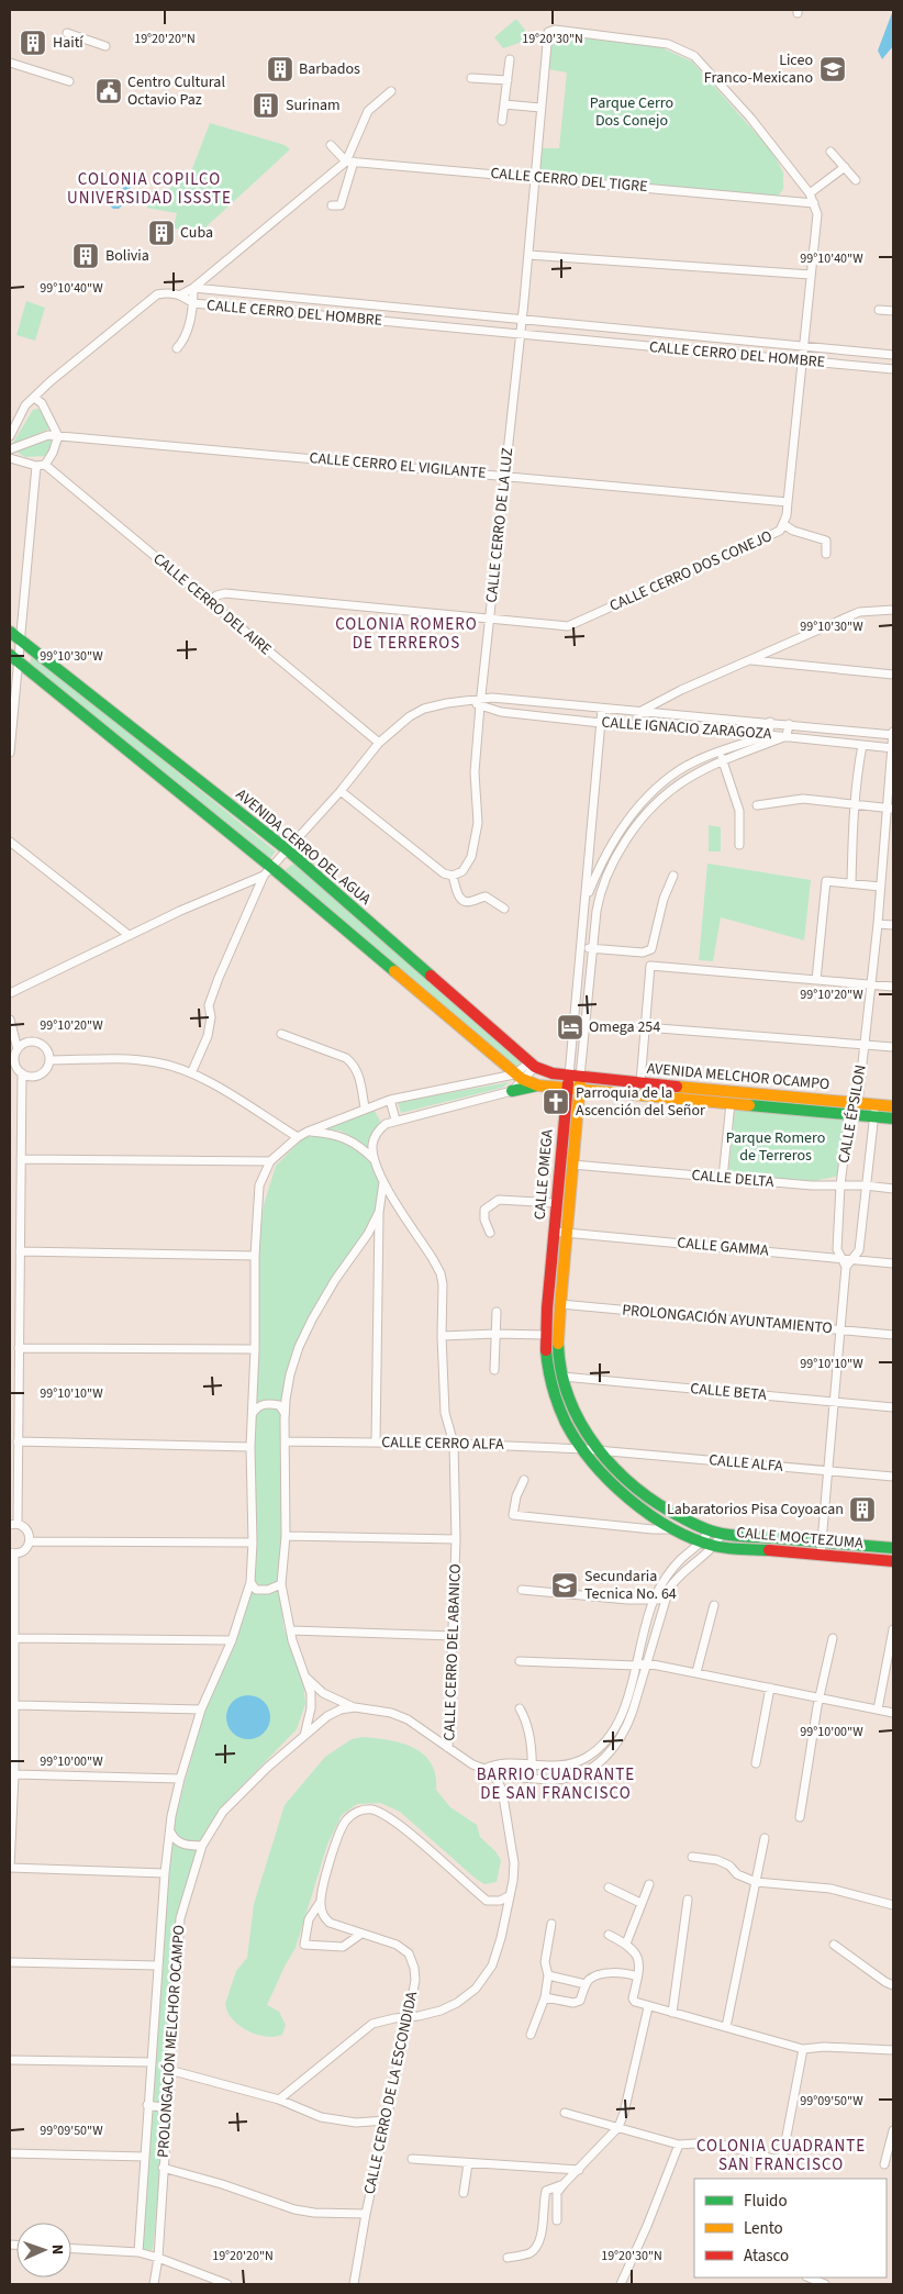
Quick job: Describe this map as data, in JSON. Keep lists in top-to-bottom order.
{
  "streets": {
    "street": [
      "CALLE CERRO DEL TIGRE",
      "CALLE CERRO DEL HOMBRE",
      "CALLE CERRO EL VIGILANTE",
      "CALLE CERRO DE LA LUZ",
      "CALLE CERRO DOS CONEJO",
      "CALLE CERRO DEL AIRE",
      "CALLE IGNACIO ZARAGOZA",
      "AVENIDA CERRO DEL AGUA",
      "AVENIDA MELCHOR OCAMPO",
      "CALLE ÉPSILON",
      "CALLE OMEGA",
      "CALLE DELTA",
      "CALLE GAMMA",
      "PROLONGACIÓN AYUNTAMIENTO",
      "CALLE BETA",
      "CALLE CERRO ALFA",
      "CALLE ALFA",
      "CALLE MOCTEZUMA",
      "CALLE CERRO DEL ABANICO",
      "PROLONGACIÓN MELCHOR OCAMPO",
      "CALLE CERRO DE LA ESCONDIDA"
    ]
  },
  "crossings": [
    ["CALLE CERRO DEL TIGRE", "CALLE CERRO DE LA LUZ"],
    ["CALLE CERRO DEL TIGRE", "CALLE CERRO DOS CONEJO"],
    ["CALLE CERRO DEL HOMBRE", "CALLE CERRO DE LA LUZ"],
    ["CALLE CERRO DEL HOMBRE", "CALLE CERRO DOS CONEJO"],
    ["CALLE CERRO EL VIGILANTE", "CALLE CERRO DE LA LUZ"],
    ["CALLE CERRO EL VIGILANTE", "CALLE CERRO DOS CONEJO"],
    ["CALLE CERRO DE LA LUZ", "CALLE CERRO DOS CONEJO"],
    ["CALLE CERRO DE LA LUZ", "CALLE IGNACIO ZARAGOZA"],
    ["CALLE CERRO DOS CONEJO", "CALLE CERRO DEL AIRE"],
    ["CALLE IGNACIO ZARAGOZA", "CALLE ÉPSILON"],
    ["CALLE IGNACIO ZARAGOZA", "CALLE OMEGA"],
    ["AVENIDA CERRO DEL AGUA", "AVENIDA MELCHOR OCAMPO"],
    ["AVENIDA CERRO DEL AGUA", "CALLE OMEGA"],
    ["AVENIDA MELCHOR OCAMPO", "CALLE ÉPSILON"],
    ["AVENIDA MELCHOR OCAMPO", "CALLE OMEGA"],
    ["CALLE ÉPSILON", "CALLE DELTA"],
    ["CALLE ÉPSILON", "CALLE GAMMA"],
    ["CALLE OMEGA", "CALLE DELTA"],
    ["CALLE OMEGA", "CALLE GAMMA"],
    ["CALLE OMEGA", "PROLONGACIÓN AYUNTAMIENTO"],
    ["CALLE OMEGA", "CALLE BETA"],
    ["CALLE OMEGA", "CALLE CERRO ALFA"],
    ["CALLE OMEGA", "CALLE ALFA"],
    ["CALLE OMEGA", "CALLE MOCTEZUMA"],
    ["CALLE CERRO ALFA", "CALLE ALFA"],
    ["CALLE CERRO ALFA", "CALLE CERRO DEL ABANICO"],
    ["CALLE CERRO DEL ABANICO", "CALLE CERRO DE LA ESCONDIDA"]
  ],
  "districts": [
    "COLONIA COPILCO UNIVERSIDAD ISSSTE",
    "COLONIA ROMERO DE TERREROS",
    "BARRIO CUADRANTE DE SAN FRANCISCO",
    "COLONIA CUADRANTE SAN FRANCISCO"
  ],
  "parks": ["Parque Cerro Dos Conejo", "Parque Romero de Terreros"],
  "places": {
    "building": [
      "Haití",
      "Barbados",
      "Surinam",
      "Cuba",
      "Bolivia",
      "Labaratorios Pisa Coyoacan"
    ],
    "school or university": ["Liceo Franco-Mexicano", "Secundaria Tecnica No. 64"],
    "public building": ["Centro Cultural Octavio Paz"],
    "hotel": ["Omega 254"],
    "church": ["Parroquia de la Ascención del Señor"]
  },
  "legend": ["Fluido", "Lento", "Atasco"],
  "north": "right",
  "coordinates": [
    "19°20'20\"N",
    "19°20'30\"N",
    "99°10'40\"W",
    "99°10'30\"W",
    "99°10'20\"W",
    "99°10'10\"W",
    "99°10'00\"W",
    "99°09'50\"W"
  ]
}
